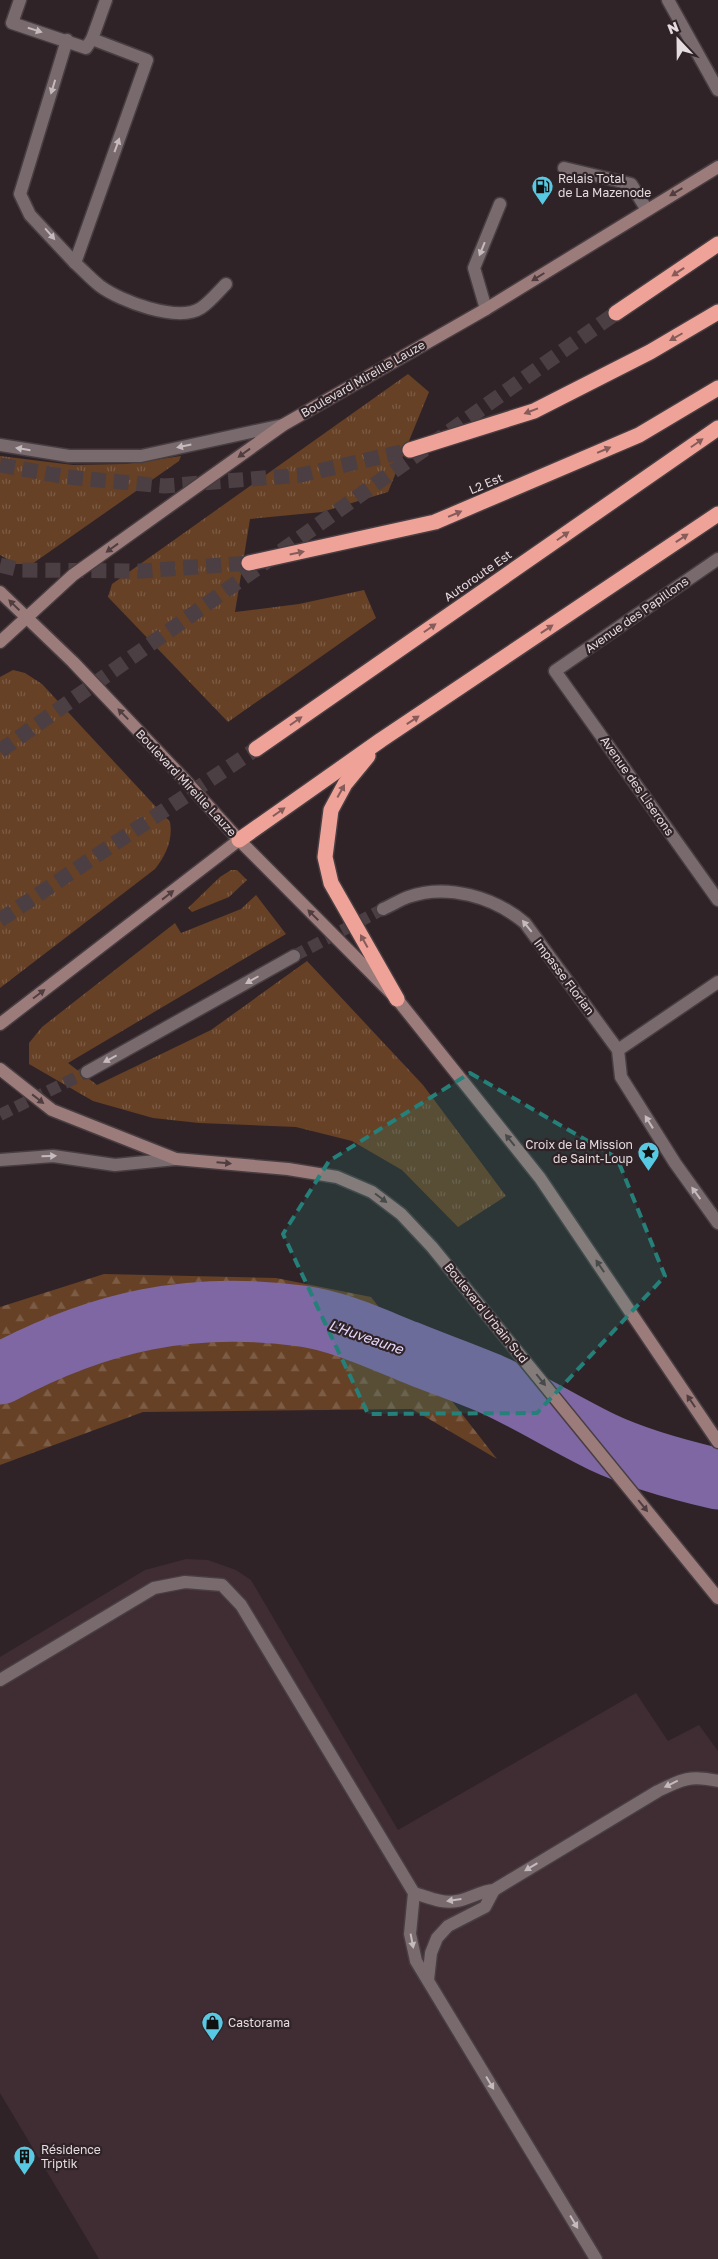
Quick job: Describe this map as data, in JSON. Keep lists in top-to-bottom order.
{
  "streets": {
    "highway": ["L2 Est", "Autoroute Est"],
    "main road": ["Boulevard Mireille Lauze", "Boulevard Urbain Sud"],
    "street": ["Avenue des Papillons", "Avenue des Liserons", "Impasse Florian"]
  },
  "crossings": [
    ["Avenue des Papillons", "Avenue des Liserons"]
  ],
  "one_way": ["Impasse Florian", "Boulevard Urbain Sud"],
  "water": ["L'Huveaune"],
  "places": {
    "fuel station": ["Relais Total de La Mazenode"],
    "place": ["Croix de la Mission de Saint-Loup"],
    "shop": ["Castorama"],
    "building": ["Résidence Triptik"]
  },
  "north": "top"
}
